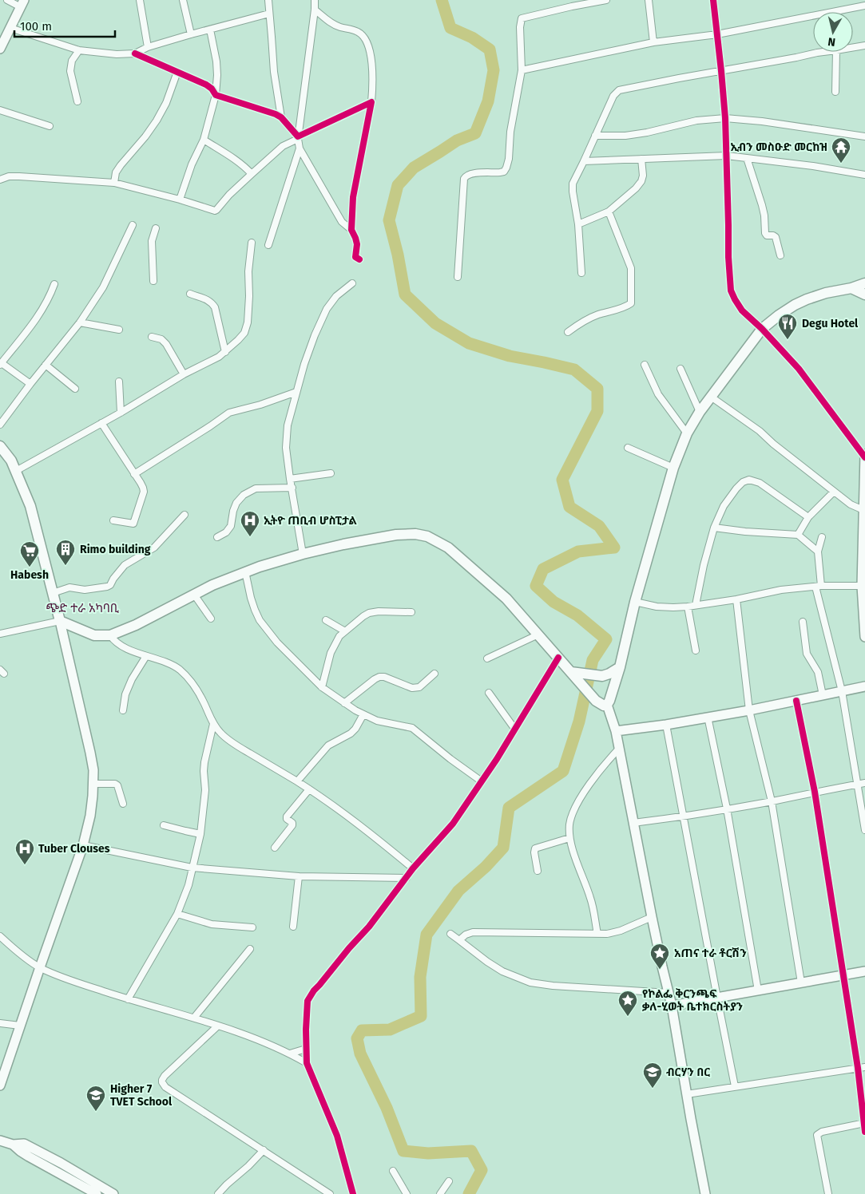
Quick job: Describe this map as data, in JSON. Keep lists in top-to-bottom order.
{
  "districts": ["ጭድ ተራ አካባቢ"],
  "places": {
    "temple": ["ኢብን መስዑድ መርከዝ"],
    "restaurant": ["Degu Hotel"],
    "hospital": ["ኢትዮ ጠቢብ ሆስፒታል", "Tuber Clouses"],
    "building": ["Rimo building"],
    "supermarket": ["Habesh"],
    "place": ["አጠና ተራ ቶርሽን", "የኮልፌ ቅርንጫፍ ቃለ-ሂወት ቤተክርስትያን"],
    "school or university": ["ብርሃን በር", "Higher 7 TVET School"]
  },
  "scale_bar": "100 m",
  "north": "bottom"
}
